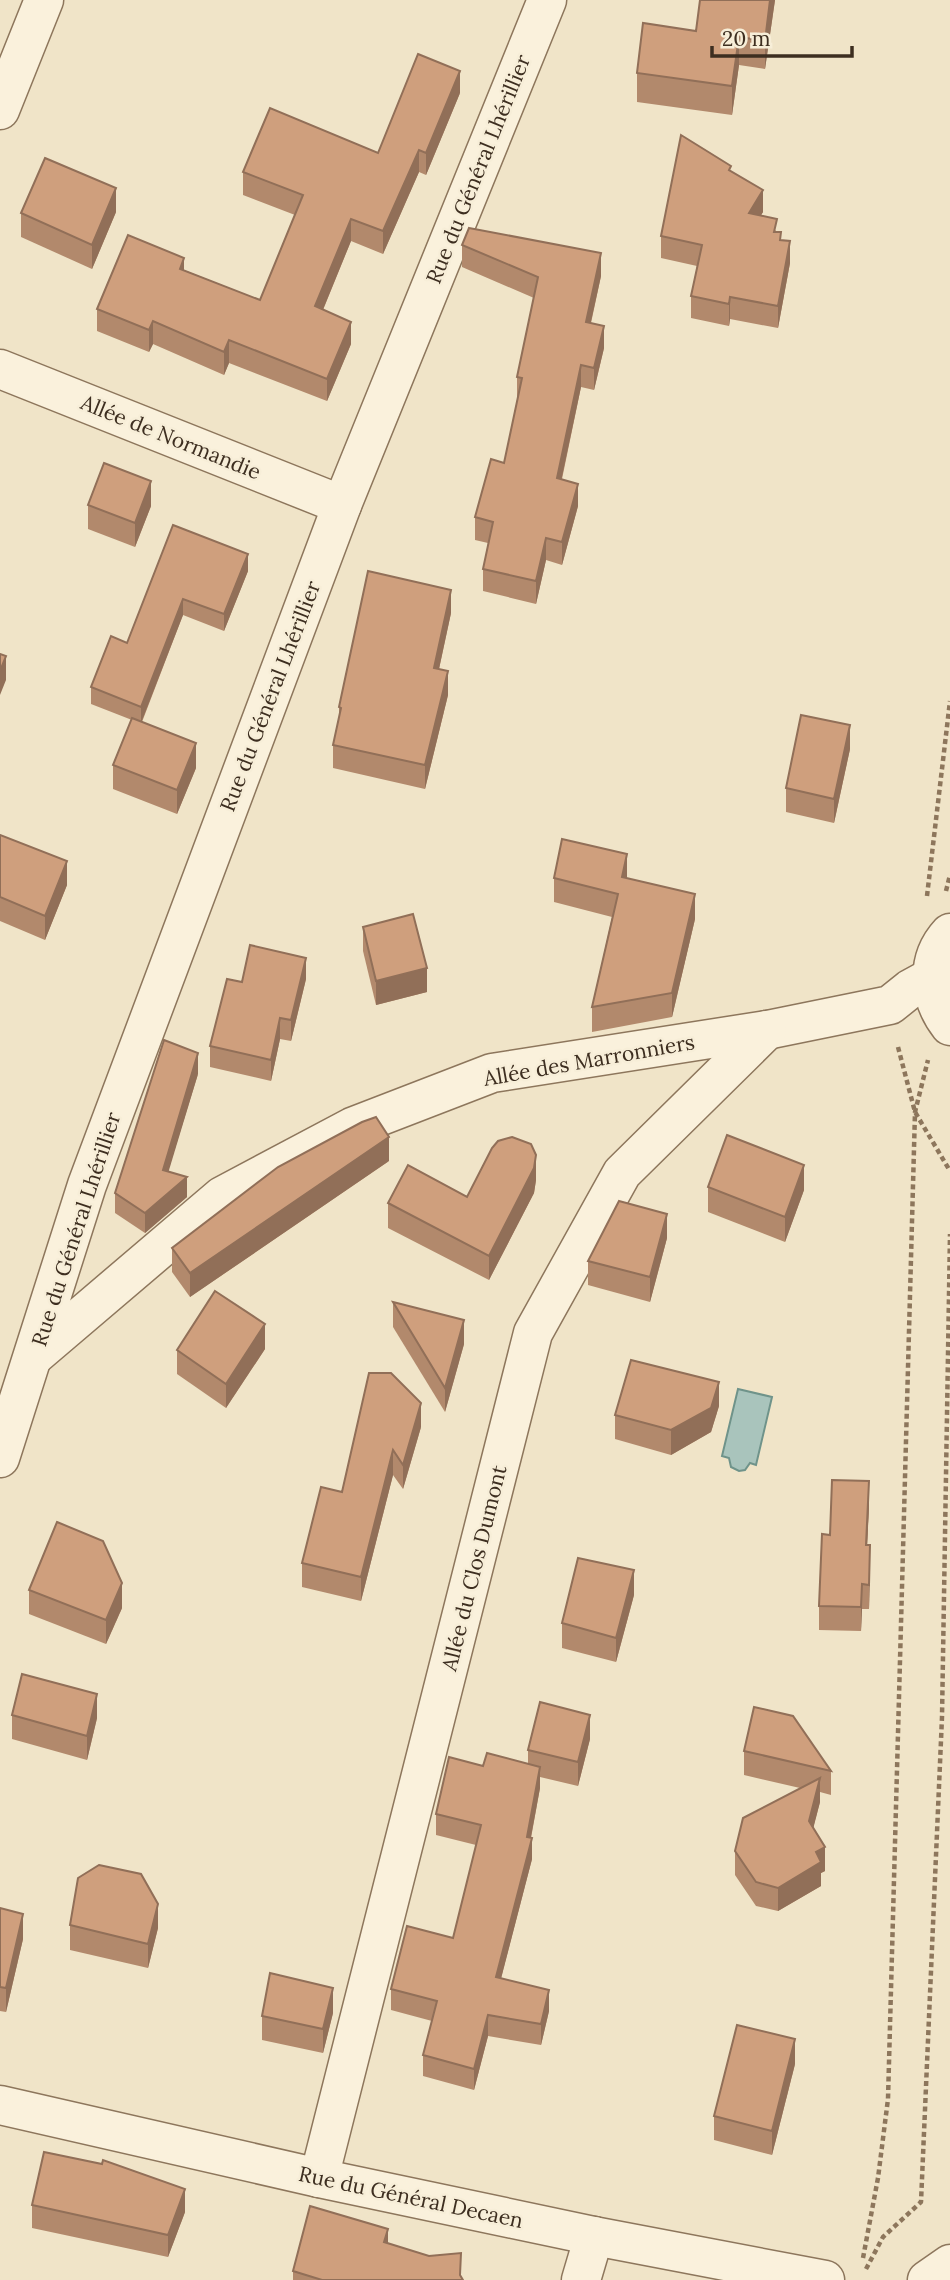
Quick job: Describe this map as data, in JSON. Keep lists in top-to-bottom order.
{
  "streets": {
    "street": [
      "Rue du Général Lhérillier",
      "Allée de Normandie",
      "Allée des Marronniers",
      "Allée du Clos Dumont",
      "Rue du Général Decaen"
    ]
  },
  "crossings": [
    ["Rue du Général Lhérillier", "Allée de Normandie"],
    ["Rue du Général Lhérillier", "Allée des Marronniers"],
    ["Allée des Marronniers", "Allée du Clos Dumont"],
    ["Allée du Clos Dumont", "Rue du Général Decaen"]
  ],
  "scale_bar": "20 m"
}
